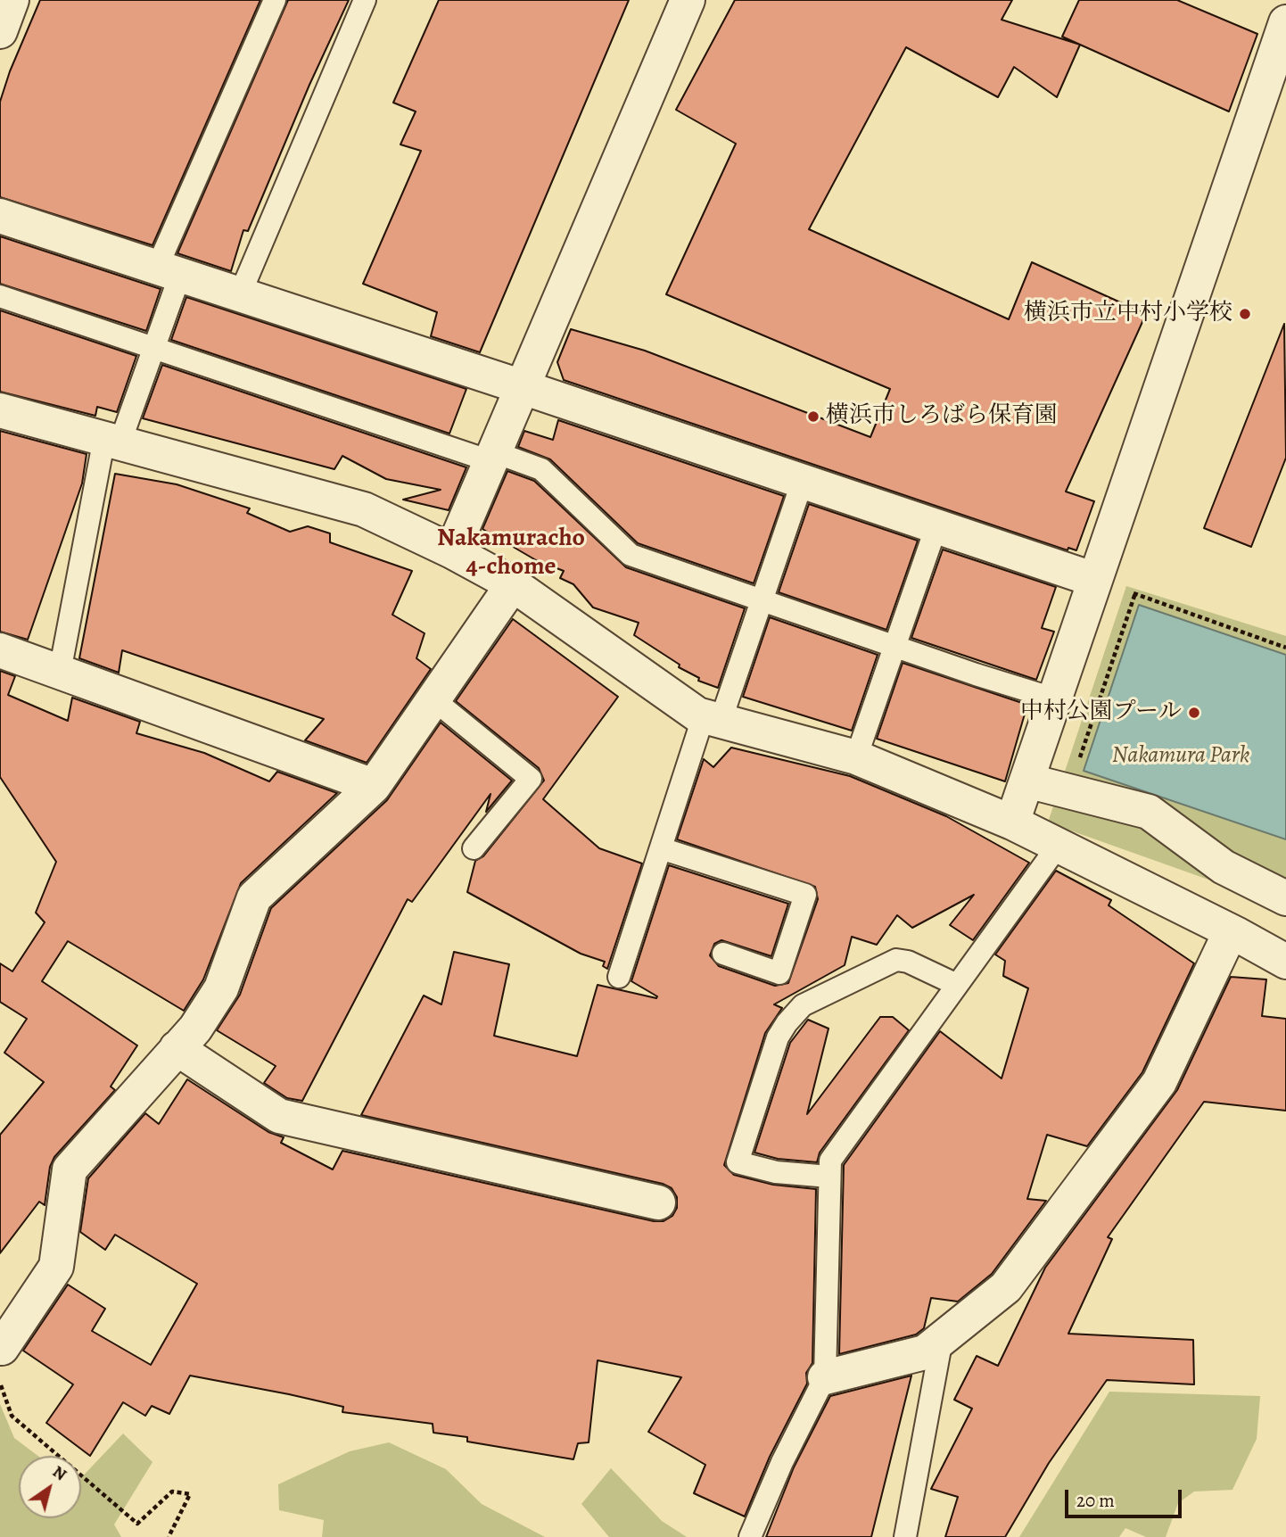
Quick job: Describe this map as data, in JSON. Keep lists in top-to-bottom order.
{
  "districts": ["Nakamuracho 4-chome"],
  "parks": ["Nakamura Park"],
  "places": ["横浜市立中村小学校", "横浜市しろばら保育園", "中村公園プール"],
  "scale_bar": "20 m",
  "north": "top right"
}
